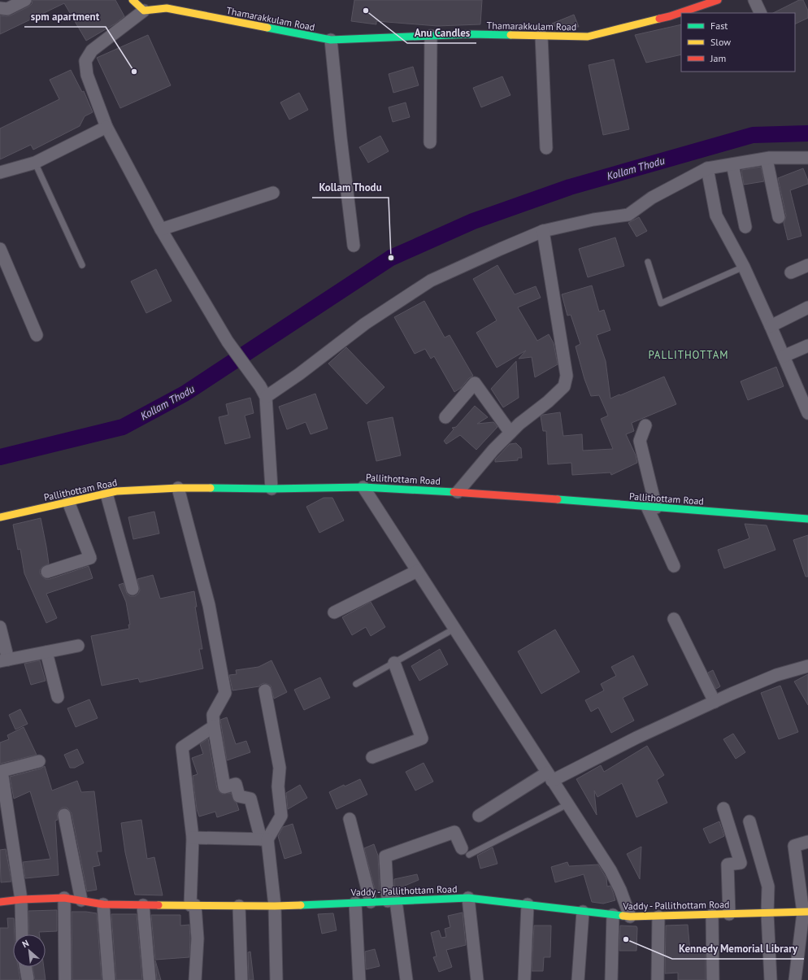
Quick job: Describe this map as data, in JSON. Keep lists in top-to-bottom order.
{
  "streets": {
    "street": ["Thamarakkulam Road", "Pallithottam Road", "Vaddy - Pallithottam Road"]
  },
  "districts": ["PALLITHOTTAM"],
  "water": ["Kollam Thodu"],
  "places": [
    "Anu Candles",
    "spm apartment",
    "Kollam Thodu",
    "Kennedy Memorial Library"
  ],
  "legend": ["Fast", "Slow", "Jam"],
  "north": "top left"
}
